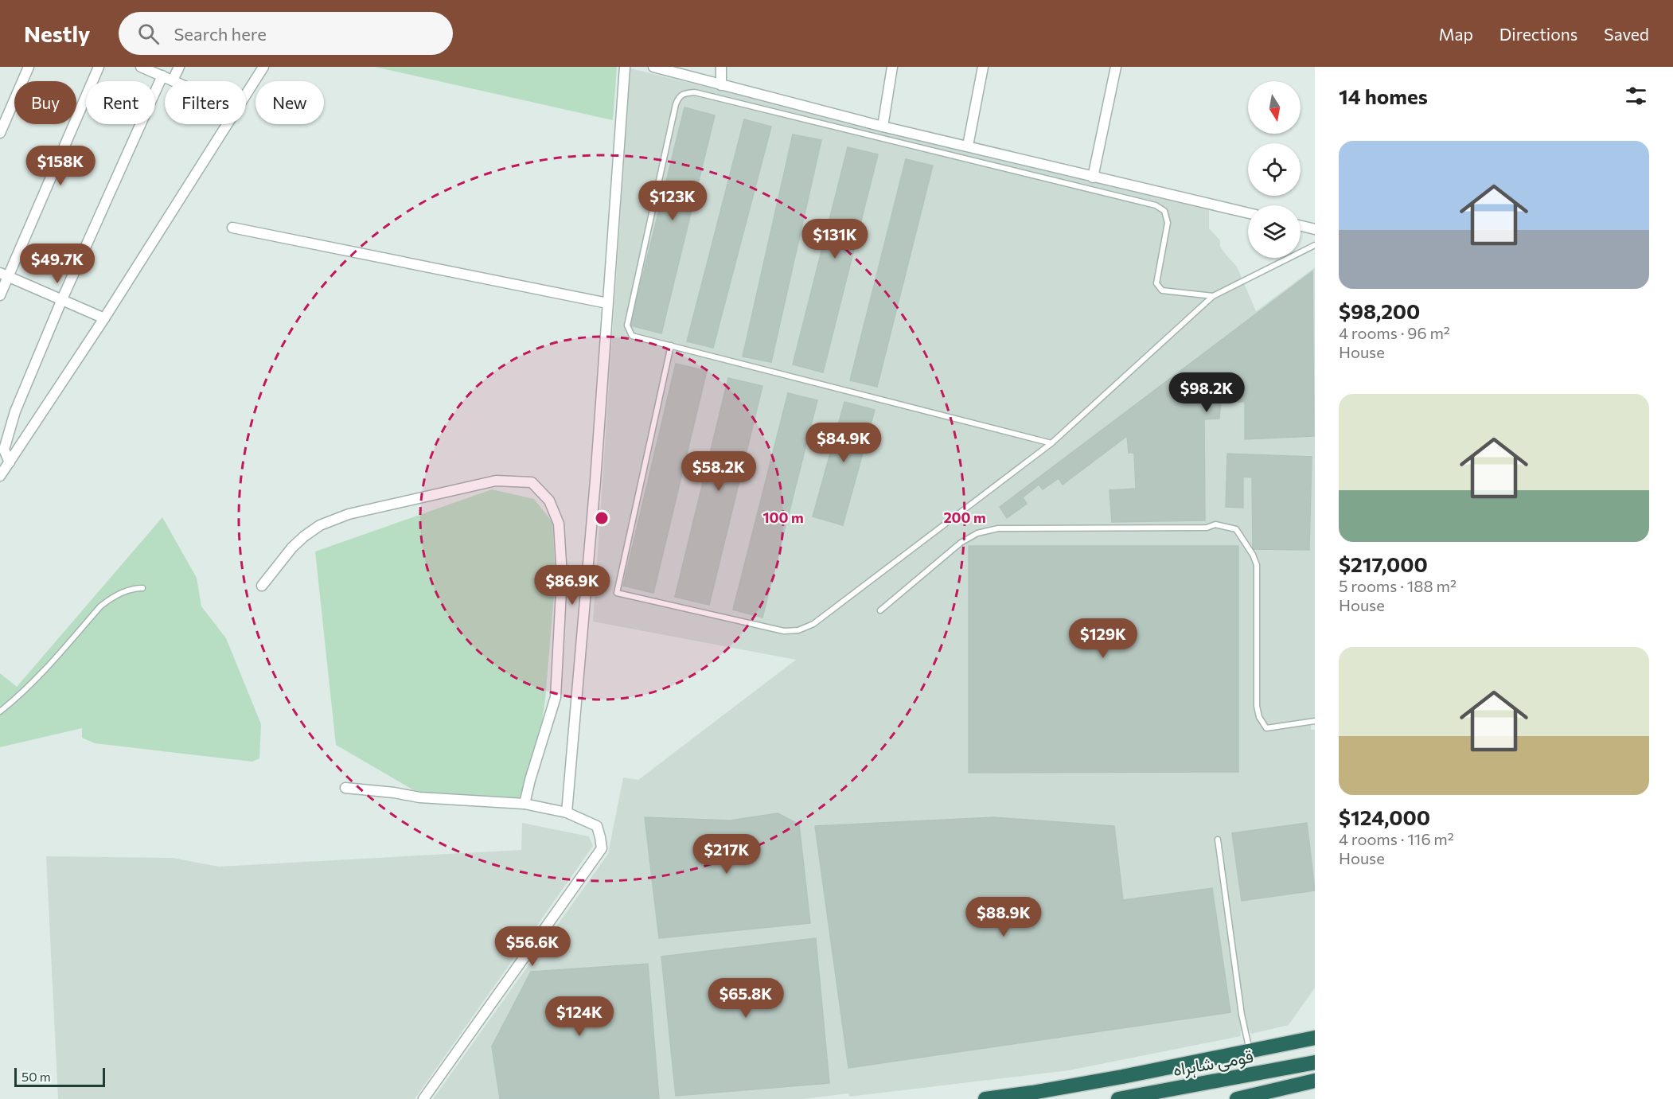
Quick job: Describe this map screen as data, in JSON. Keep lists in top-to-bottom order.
{
  "streets": {
    "highway": ["قومی شاہراہ"]
  },
  "scale_bar": "50 m",
  "north": "bottom",
  "page": {
    "header": "Nestly",
    "search": "Search here",
    "nav": ["Map", "Directions", "Saved"],
    "heading": "14 homes",
    "chip": [
      "Buy",
      "Rent",
      "Filters",
      "New"
    ],
    "list": [
      {
        "name": "$98,200",
        "note": "4 rooms · 96 m² · House"
      },
      {
        "name": "$217,000",
        "note": "5 rooms · 188 m² · House"
      },
      {
        "name": "$124,000",
        "note": "4 rooms · 116 m² · House"
      }
    ],
    "price": [
      "$158K",
      "$123K",
      "$131K",
      "$49.7K",
      "$98.2K",
      "$84.9K",
      "$58.2K",
      "$86.9K",
      "$129K",
      "$217K",
      "$88.9K",
      "$56.6K",
      "$65.8K",
      "$124K"
    ],
    "scale": "50 m"
  },
  "rings": ["100 m", "200 m"]
}
